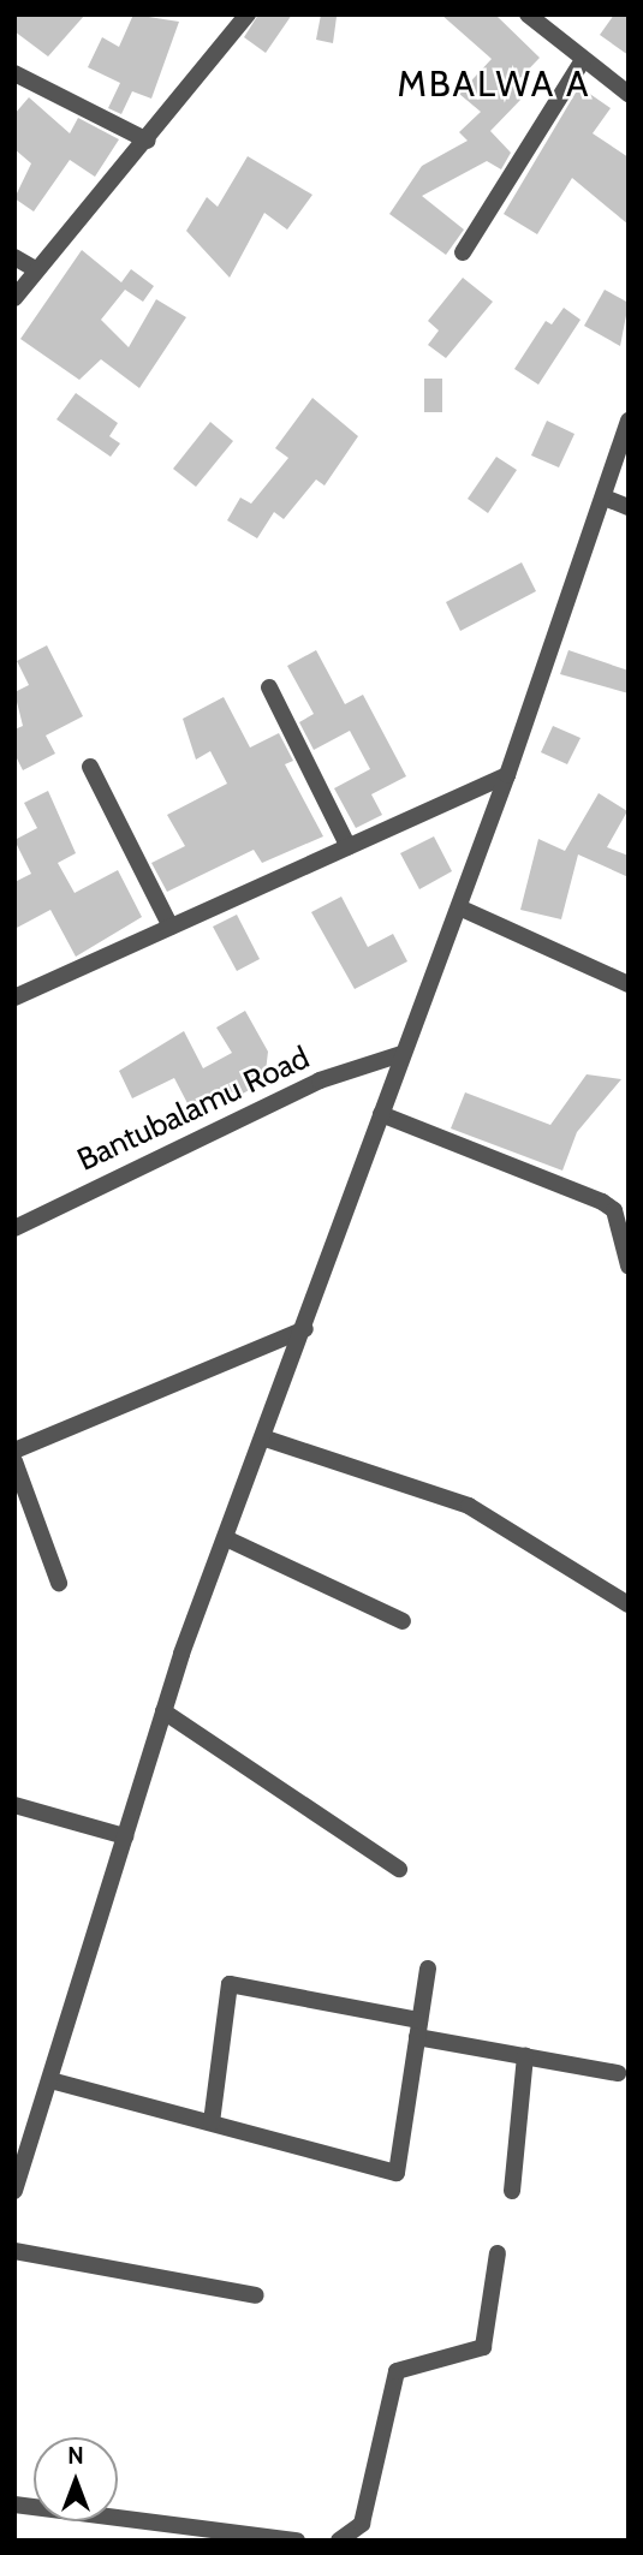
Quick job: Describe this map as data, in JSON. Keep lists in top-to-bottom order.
{
  "streets": {
    "street": ["Bantubalamu Road"]
  },
  "districts": ["MBALWA A"],
  "north": "top"
}
